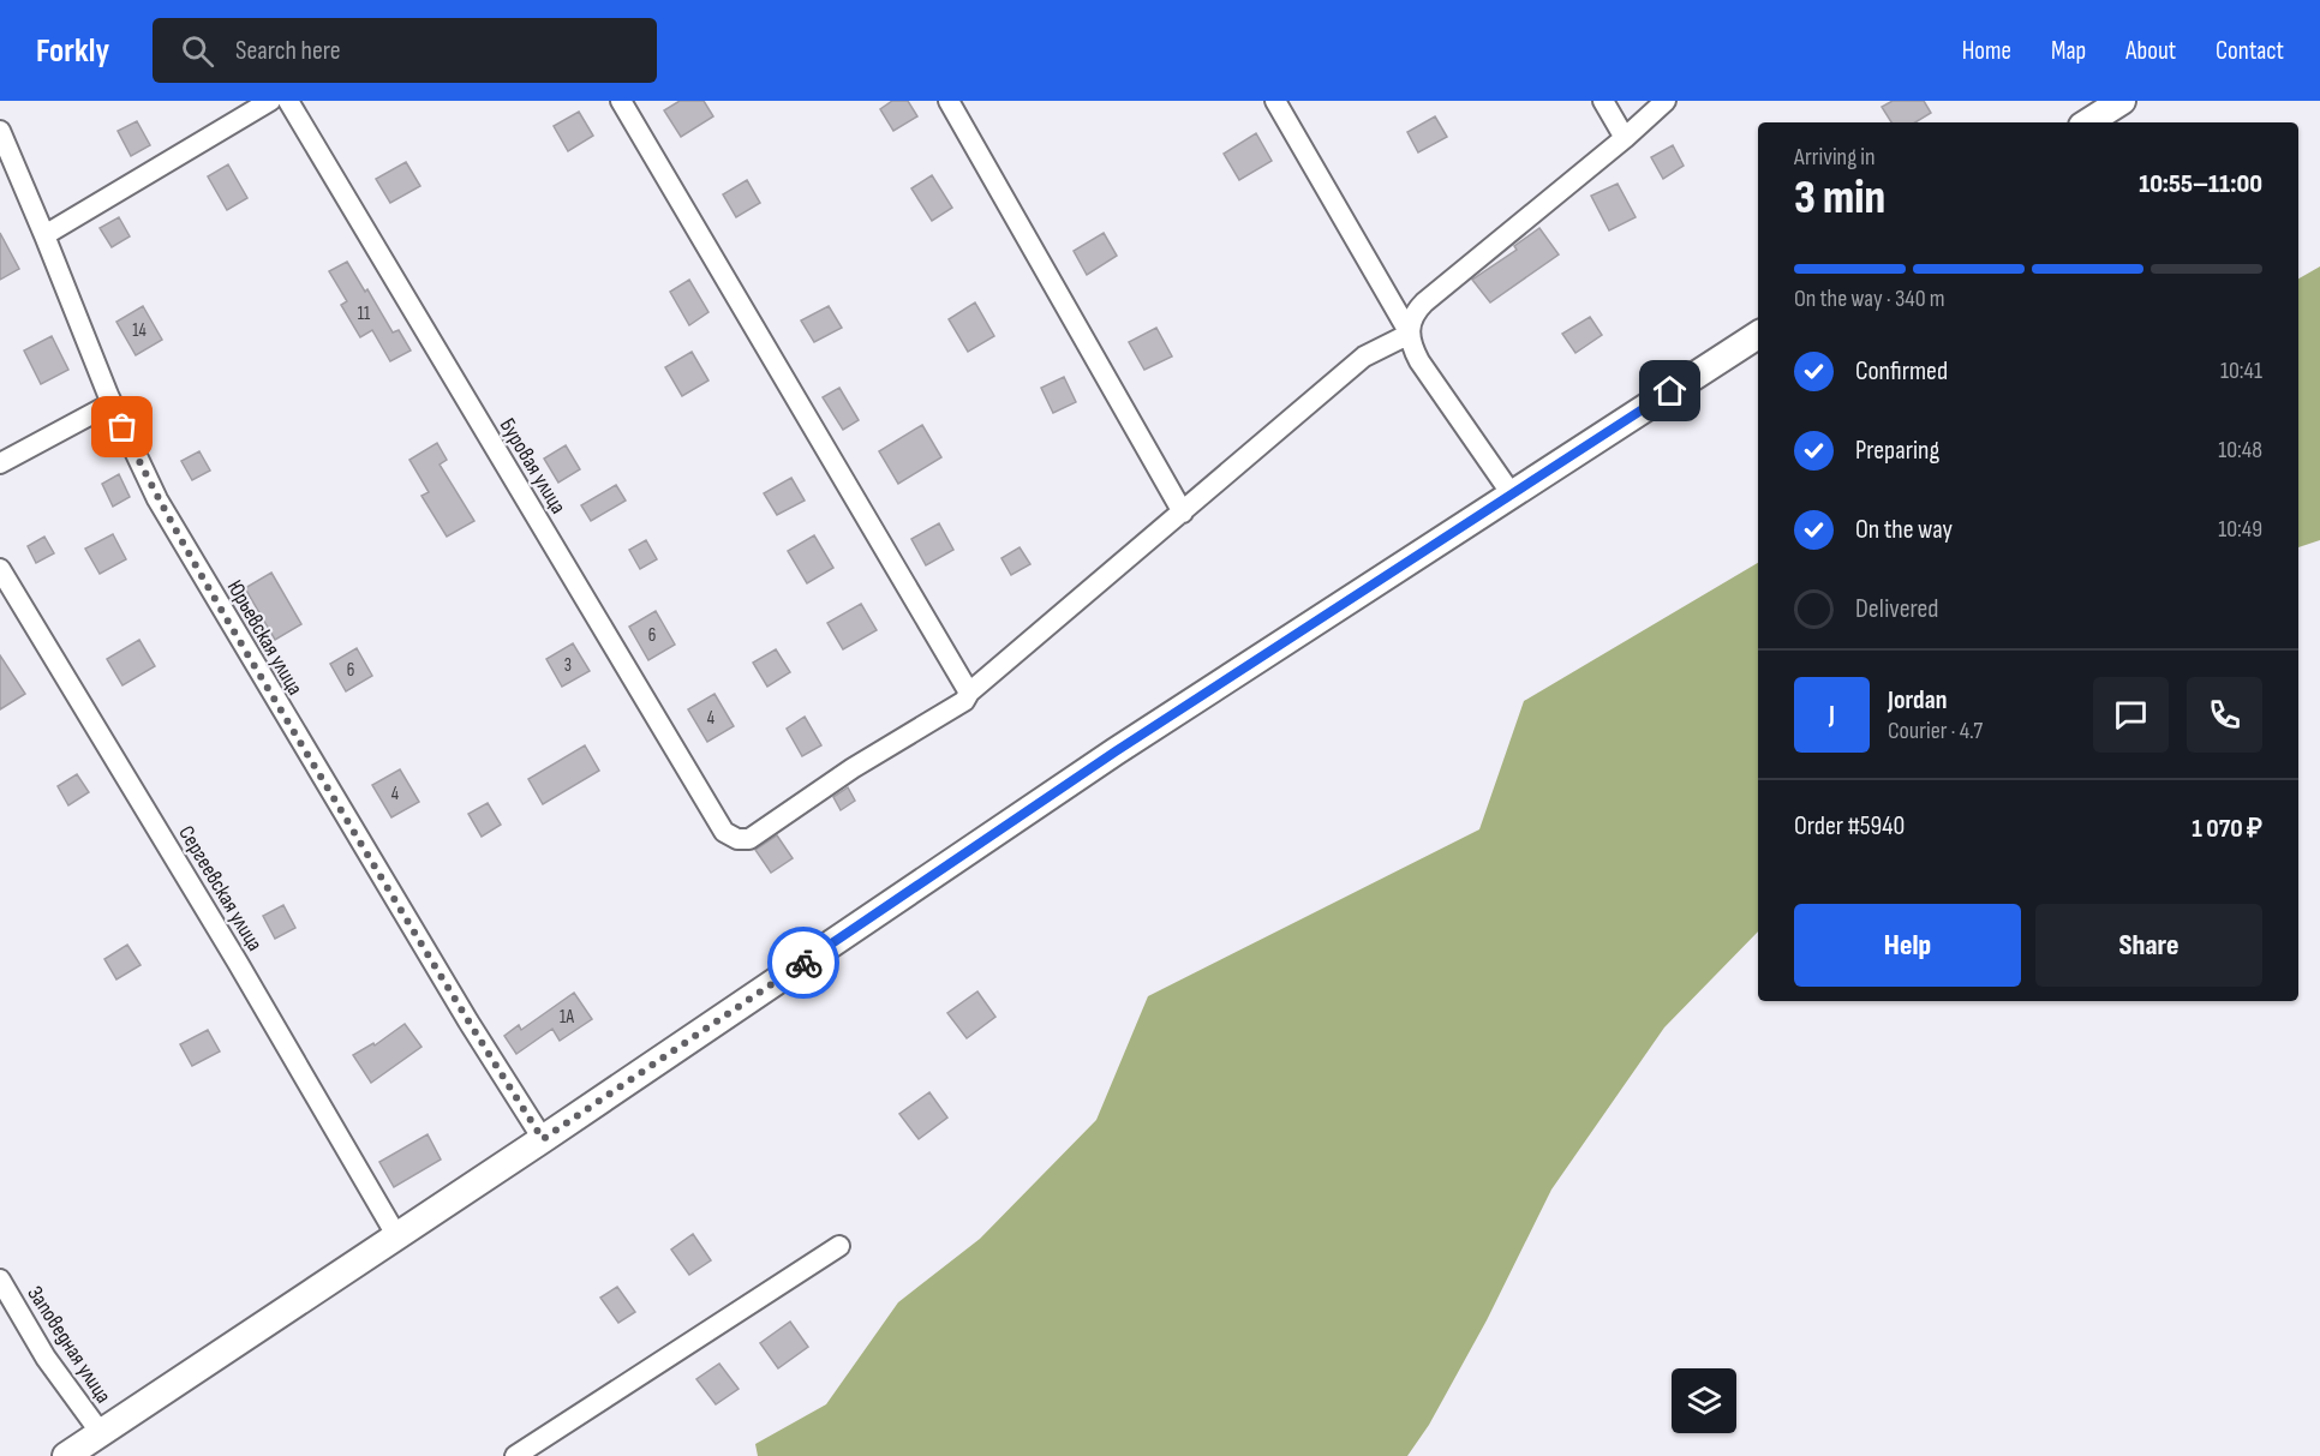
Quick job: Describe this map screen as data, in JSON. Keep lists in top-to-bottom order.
{
  "streets": {
    "street": [
      "Буровая улица",
      "Юрьевская улица",
      "Сергеевская улица",
      "Заповедная улица"
    ]
  },
  "house_numbers": [
    "11",
    "14",
    "6",
    "3",
    "6",
    "4",
    "4",
    "1А"
  ],
  "page": {
    "header": "Forkly",
    "search": "Search here",
    "nav": [
      "Home",
      "Map",
      "About",
      "Contact"
    ],
    "heading": ["3 min", "Arriving in", "10:55–11:00"],
    "panel": [
      "Jordan",
      "Courier · 4.7",
      "Order #5940",
      "1 070 ₽"
    ],
    "bar": "On the way · 340 m",
    "list": [
      ["Confirmed", "10:41"],
      ["Preparing", "10:48"],
      ["On the way", "10:49"],
      "Delivered"
    ],
    "round": "J",
    "buttons": ["Help", "Share"]
  }
}
